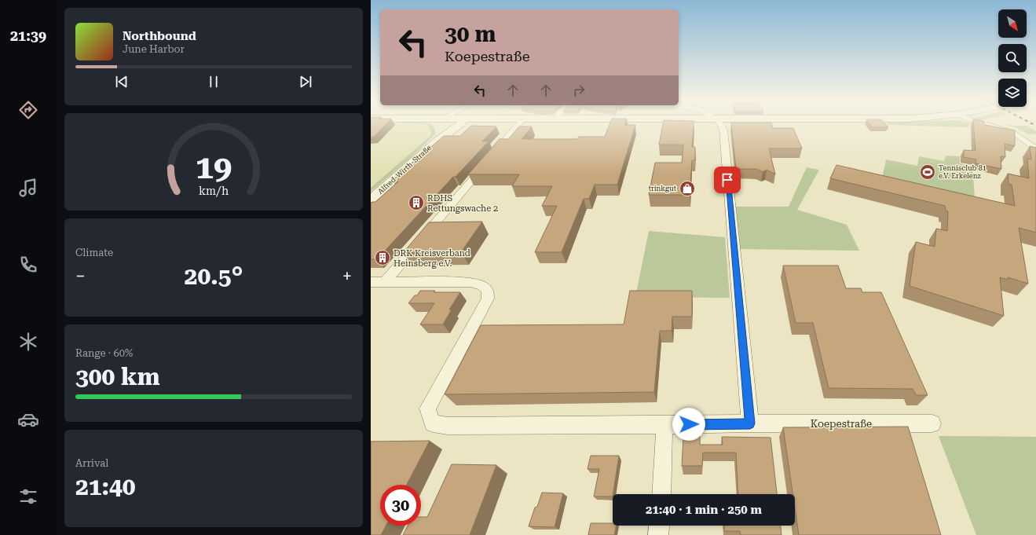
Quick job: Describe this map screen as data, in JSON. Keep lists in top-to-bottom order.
{
  "streets": {
    "main road": ["Alfred-Wirth-Straße"],
    "street": ["Koepestraße"]
  },
  "places": {
    "sports": ["Tennisclub 81 e.V. Erkelenz"],
    "shop": ["trinkgut"],
    "building": ["RDHS Rettungswache 2", "DRK Kreisverband Heinsberg e.V."]
  },
  "north": "bottom right",
  "page": {
    "tabs": "21:39",
    "turn": ["30 m", "Koepestraße"],
    "song": ["Northbound", "June Harbor"],
    "tile": [
      "Climate",
      ["Range · 60%", "300 km"],
      ["Arrival", "21:40"]
    ],
    "heat": ["−", "20.5°", "+"],
    "limit": "30",
    "trip": "21:40 · 1 min · 250 m",
    "gauge": ["19", "km/h"]
  }
}
